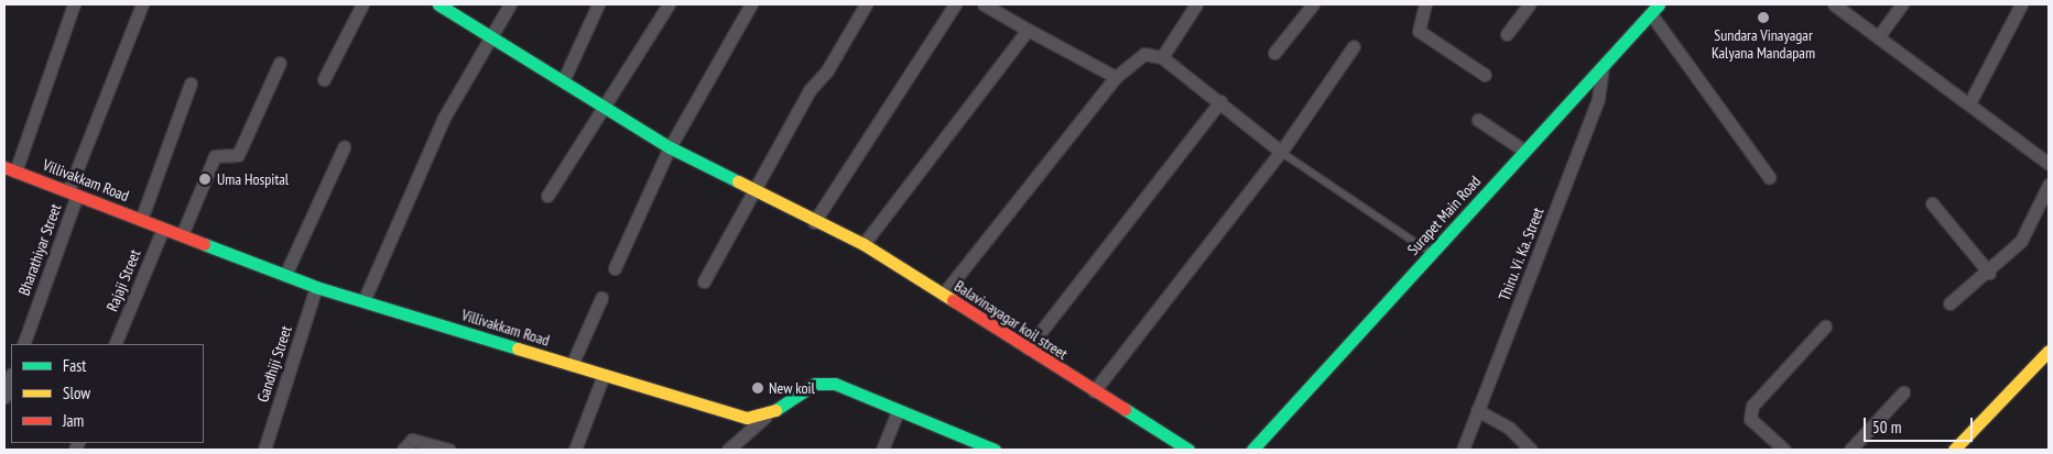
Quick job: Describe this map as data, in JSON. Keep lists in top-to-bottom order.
{
  "streets": {
    "street": [
      "Villivakkam Road",
      "Surapet Main Road",
      "Bharathiyar Street",
      "Thiru. Vi. Ka. Street",
      "Rajaji Street",
      "Balavinayagar koil street",
      "Gandhiji Street"
    ]
  },
  "crossings": [
    ["Villivakkam Road", "Bharathiyar Street"],
    ["Villivakkam Road", "Rajaji Street"],
    ["Villivakkam Road", "Gandhiji Street"],
    ["Surapet Main Road", "Thiru. Vi. Ka. Street"]
  ],
  "places": ["Sundara Vinayagar Kalyana Mandapam", "Uma Hospital", "New koil"],
  "legend": ["Fast", "Slow", "Jam"],
  "scale_bar": "50 m"
}
